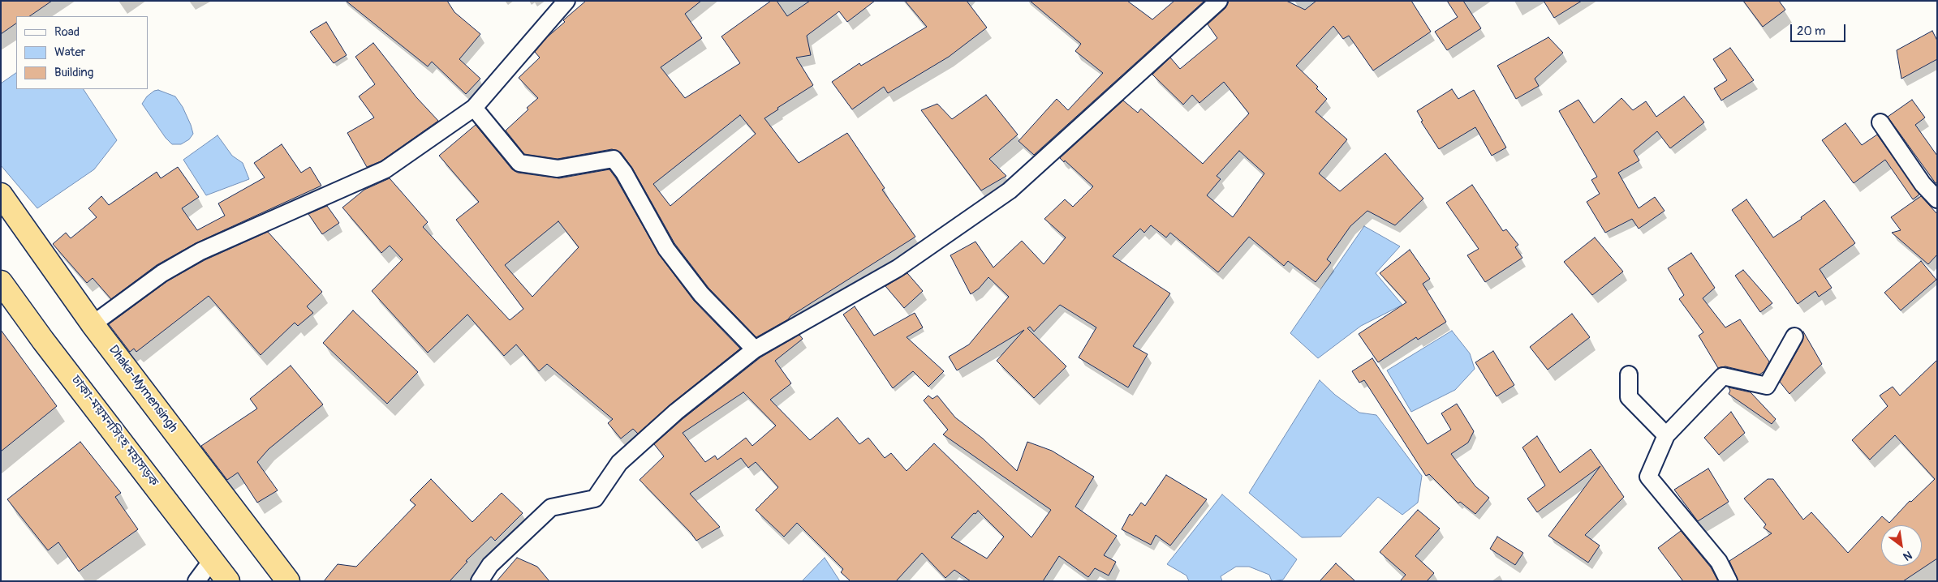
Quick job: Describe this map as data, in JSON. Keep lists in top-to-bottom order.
{
  "streets": {
    "highway": ["Dhaka-Mymensingh", "ঢাকা-ময়মনসিংহ মহাসড়ক"]
  },
  "legend": ["Road", "Water", "Building"],
  "scale_bar": "20 m",
  "north": "bottom right"
}
